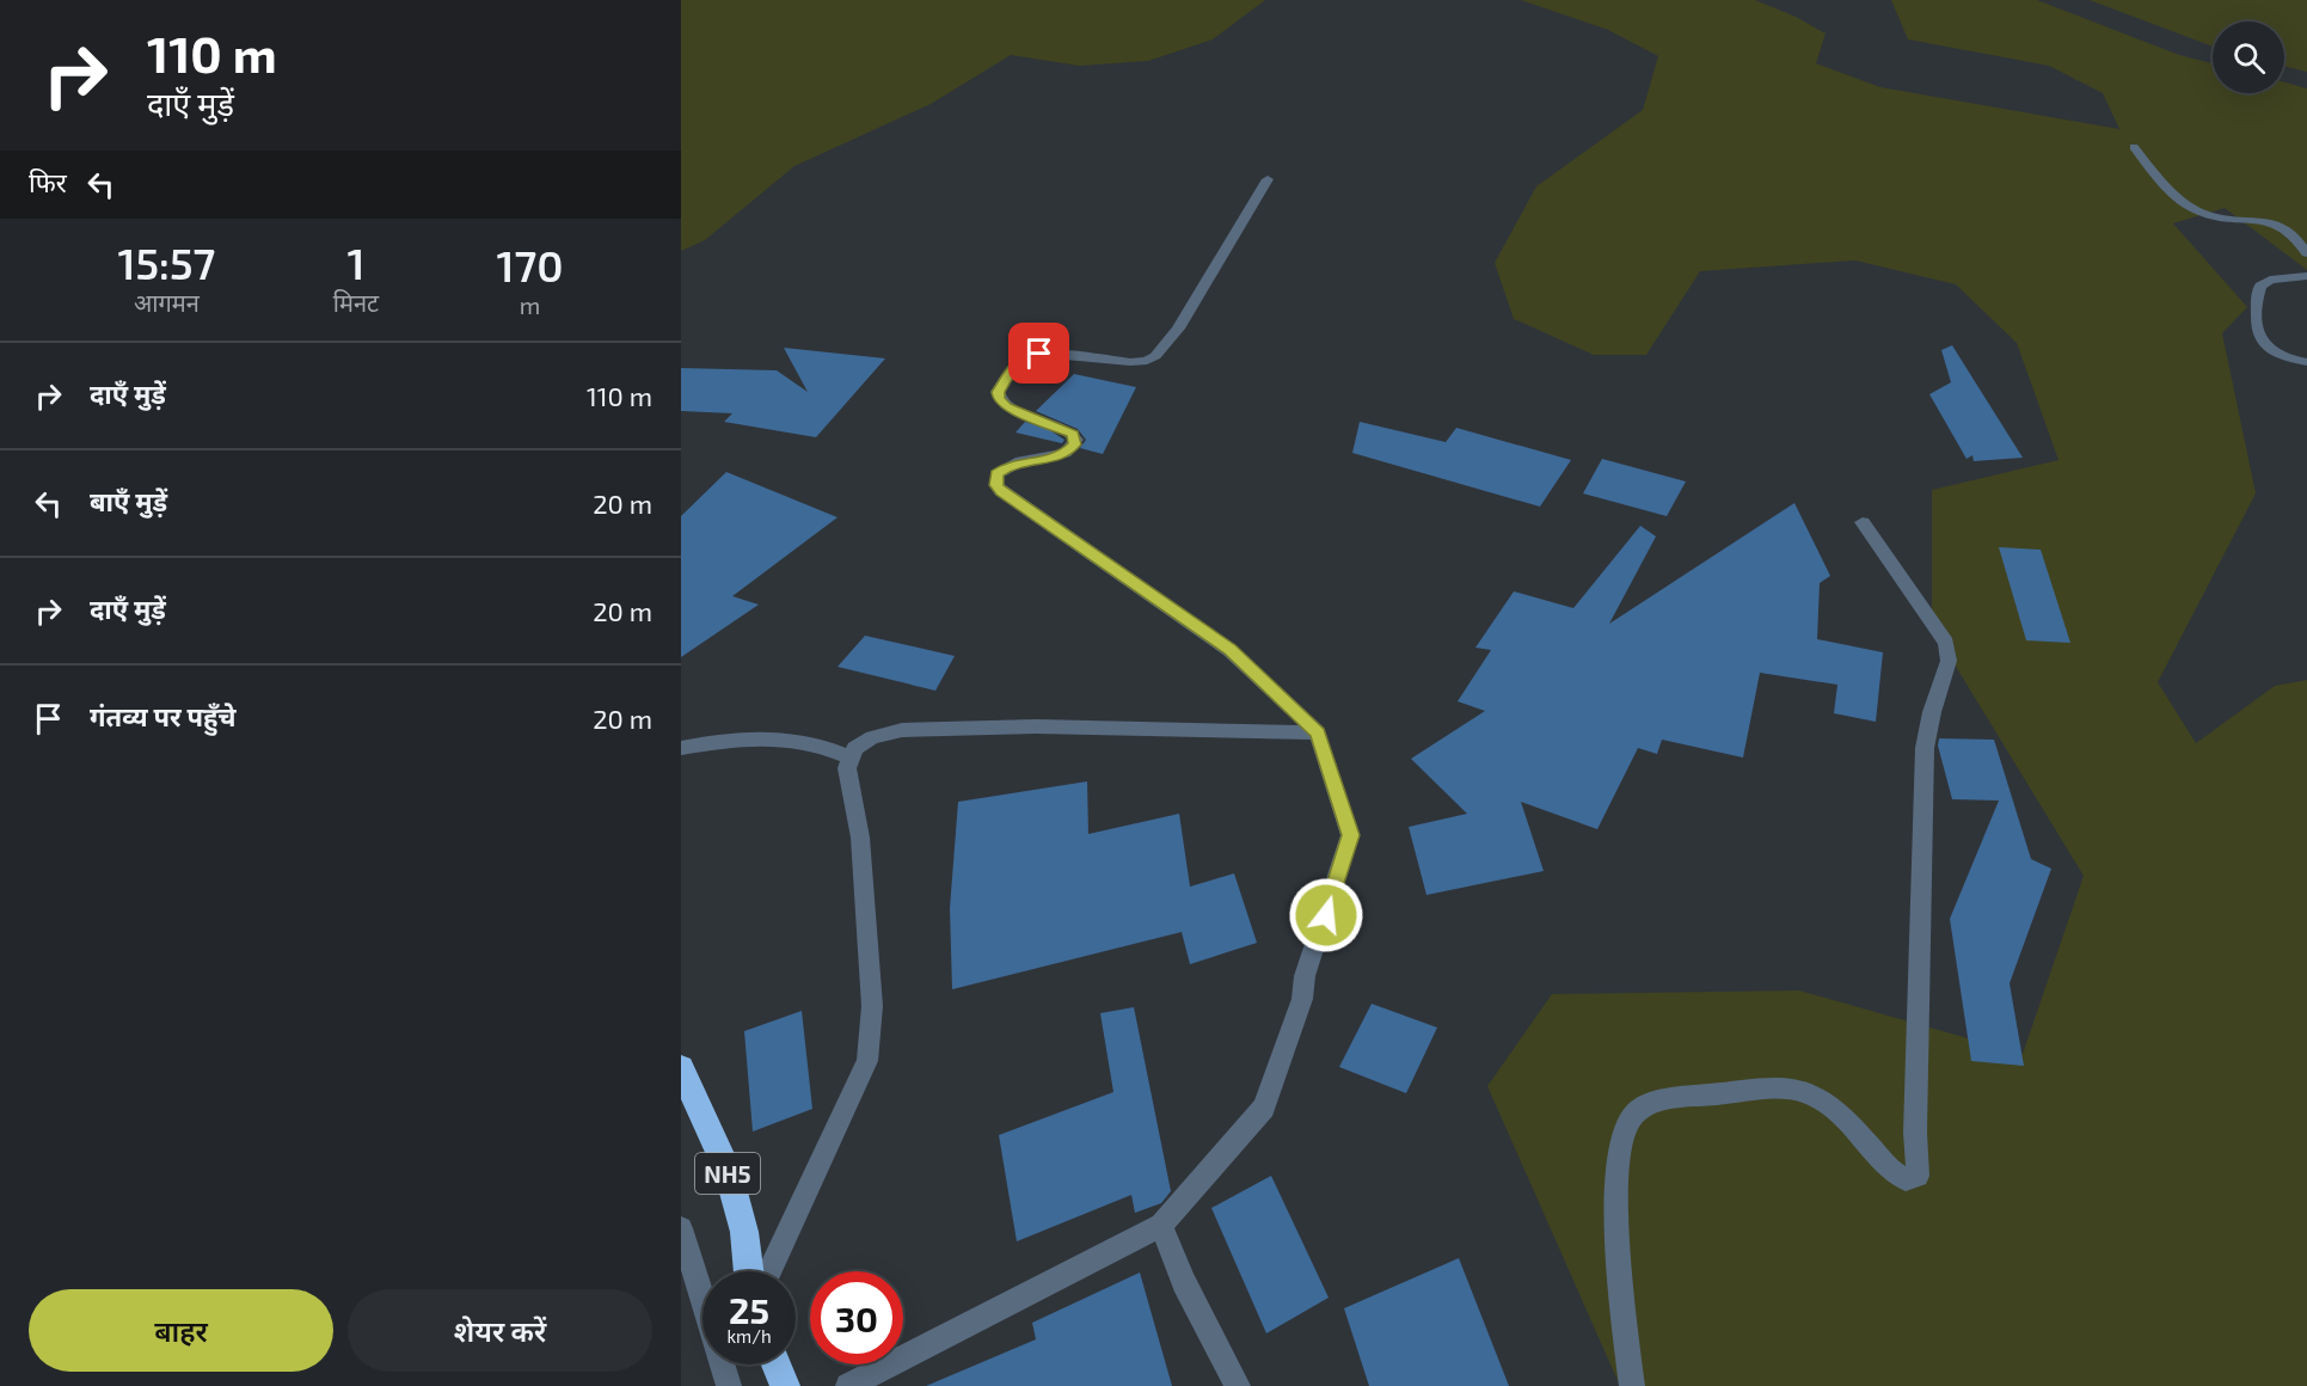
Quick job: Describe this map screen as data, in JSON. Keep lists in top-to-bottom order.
{
  "streets": {
    "highway": ["NH5"]
  },
  "page": {
    "turn": ["110 m", "दाएँ मुड़ें"],
    "then": "फिर",
    "eta": [
      "15:57",
      "आगमन",
      "1",
      "मिनट",
      "170",
      "m"
    ],
    "list": [
      {
        "name": "दाएँ मुड़ें",
        "value": "110 m"
      },
      {
        "name": "बाएँ मुड़ें",
        "value": "20 m"
      },
      {
        "name": "दाएँ मुड़ें",
        "value": "20 m"
      },
      {
        "name": "गंतव्य पर पहुँचे",
        "value": "20 m"
      }
    ],
    "speed": "25 km/h",
    "limit": "30",
    "buttons": ["बाहर", "शेयर करें"]
  }
}
